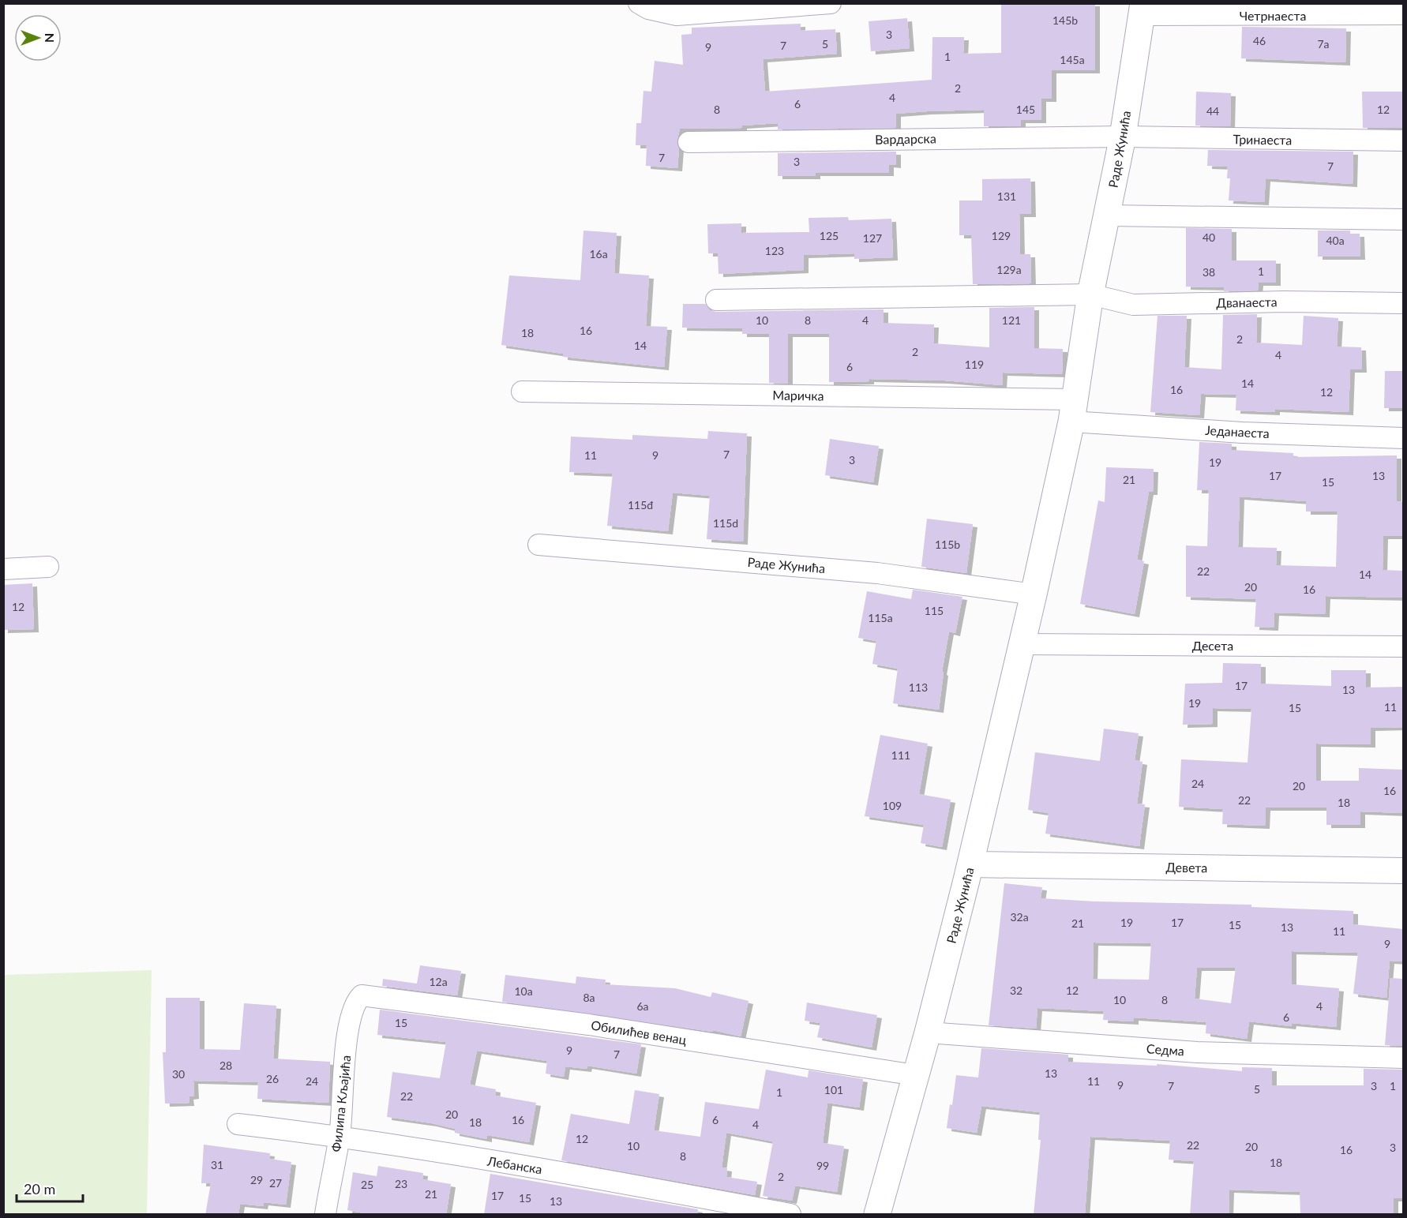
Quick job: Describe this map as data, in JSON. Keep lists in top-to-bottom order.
{
  "streets": {
    "main road": ["Раде Жунића"],
    "street": [
      "Четрнаеста",
      "Вардарска",
      "Тринаеста",
      "Дванаеста",
      "Маричка",
      "Једанаеста",
      "Десета",
      "Девета",
      "Обилићев венац",
      "Седма",
      "Филипа Кљајића",
      "Лебанска"
    ]
  },
  "crossings": [
    ["Четрнаеста", "Раде Жунића"],
    ["Вардарска", "Тринаеста"],
    ["Вардарска", "Раде Жунића"],
    ["Тринаеста", "Раде Жунића"],
    ["Раде Жунића", "Дванаеста"],
    ["Раде Жунића", "Маричка"],
    ["Раде Жунића", "Једанаеста"],
    ["Раде Жунића", "Десета"],
    ["Раде Жунића", "Девета"],
    ["Раде Жунића", "Обилићев венац"],
    ["Раде Жунића", "Седма"],
    ["Маричка", "Једанаеста"],
    ["Обилићев венац", "Филипа Кљајића"],
    ["Филипа Кљајића", "Лебанска"]
  ],
  "house_numbers": [
    "145b",
    "3",
    "46",
    "5",
    "7a",
    "7",
    "9",
    "1",
    "145a",
    "2",
    "4",
    "6",
    "8",
    "145",
    "12",
    "44",
    "7",
    "3",
    "7",
    "131",
    "125",
    "129",
    "40",
    "127",
    "40a",
    "123",
    "16a",
    "129a",
    "1",
    "38",
    "10",
    "8",
    "4",
    "121",
    "16",
    "18",
    "2",
    "14",
    "2",
    "4",
    "119",
    "6",
    "14",
    "16",
    "12",
    "7",
    "11",
    "9",
    "3",
    "19",
    "17",
    "13",
    "21",
    "15",
    "115đ",
    "115d",
    "115b",
    "22",
    "14",
    "20",
    "16",
    "12",
    "115",
    "115a",
    "17",
    "113",
    "13",
    "19",
    "11",
    "15",
    "111",
    "24",
    "20",
    "16",
    "22",
    "18",
    "109",
    "32a",
    "19",
    "17",
    "21",
    "15",
    "13",
    "11",
    "9",
    "12a",
    "32",
    "12",
    "10a",
    "8a",
    "10",
    "8",
    "6a",
    "4",
    "6",
    "15",
    "9",
    "7",
    "28",
    "13",
    "30",
    "26",
    "24",
    "11",
    "9",
    "7",
    "3",
    "1",
    "5",
    "101",
    "1",
    "22",
    "20",
    "16",
    "6",
    "18",
    "4",
    "12",
    "22",
    "10",
    "20",
    "3",
    "16",
    "8",
    "18",
    "31",
    "99",
    "2",
    "29",
    "27",
    "23",
    "25",
    "21",
    "17",
    "15",
    "13"
  ],
  "scale_bar": "20 m",
  "north": "right"
}
